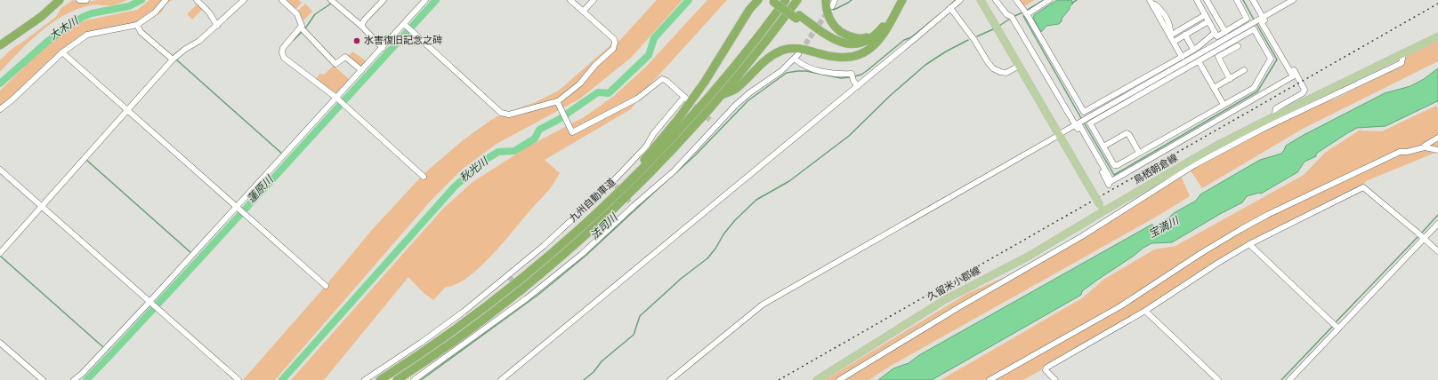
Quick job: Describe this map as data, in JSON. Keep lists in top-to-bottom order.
{
  "streets": {
    "highway": ["九州自動車道"],
    "main road": ["鳥栖朝倉線", "久留米小郡線"]
  },
  "crossings": [
    ["鳥栖朝倉線", "久留米小郡線"]
  ],
  "water": [
    "大木川",
    "秋光川",
    "蓮原川",
    "法司川",
    "宝満川"
  ],
  "places": ["水害復旧記念之碑"]
}
